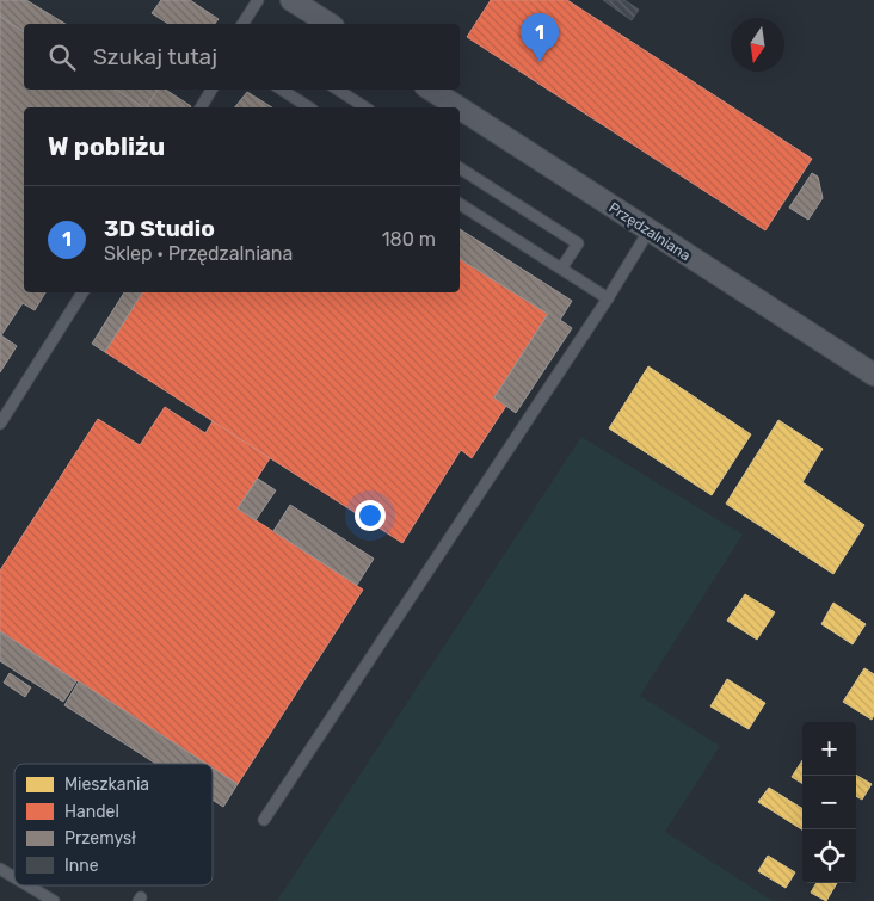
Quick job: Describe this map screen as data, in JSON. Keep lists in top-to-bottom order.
{
  "streets": {
    "street": ["Przędzalniana"]
  },
  "legend": [
    "Mieszkania",
    "Handel",
    "Przemysł",
    "Inne"
  ],
  "north": "bottom",
  "page": {
    "pins": "1",
    "search": "Szukaj tutaj",
    "heading": "W pobliżu",
    "list": [
      {
        "mark": "1",
        "name": "3D Studio",
        "note": "Sklep · Przędzalniana",
        "value": "180 m"
      }
    ],
    "map_buttons": ["+", "−"]
  }
}
